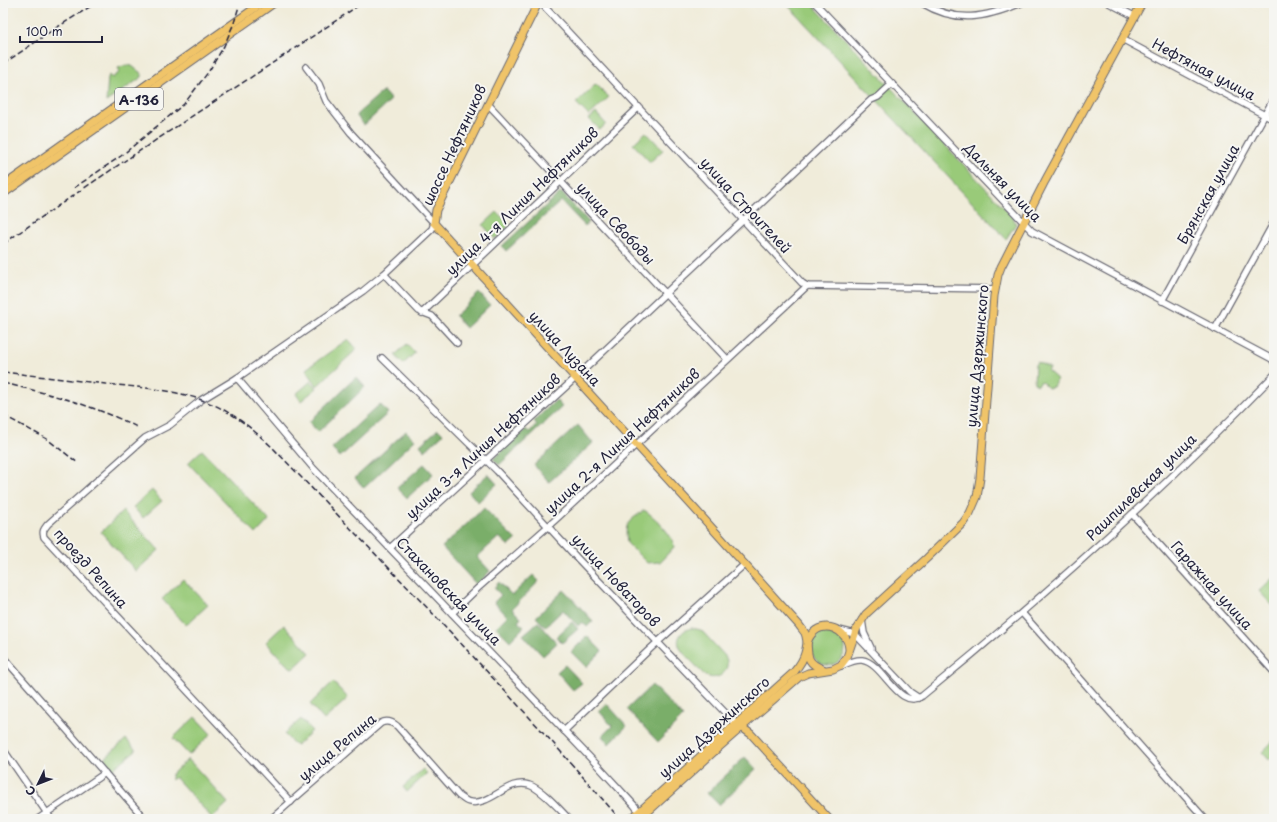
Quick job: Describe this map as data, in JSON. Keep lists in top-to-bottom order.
{
  "streets": {
    "main road": [
      "А-136",
      "шоссе Нефтяников",
      "улица Лузана",
      "улица Дзержинского",
      "улица Новаторов"
    ],
    "street": [
      "Нефтяная улица",
      "Дальняя улица",
      "Брянская улица",
      "улица 4-я Линия Нефтяников",
      "улица Строителей",
      "улица Свободы",
      "улица 2-я Линия Нефтяников",
      "улица 3-я Линия Нефтяников",
      "Рашпилевская улица",
      "проезд Репина",
      "Гаражная улица",
      "Стахановская улица",
      "улица Репина"
    ]
  },
  "crossings": [
    ["Нефтяная улица", "Брянская улица"],
    ["Нефтяная улица", "улица Дзержинского"],
    ["шоссе Нефтяников", "улица Строителей"],
    ["шоссе Нефтяников", "улица Свободы"],
    ["шоссе Нефтяников", "улица Лузана"],
    ["шоссе Нефтяников", "проезд Репина"],
    ["шоссе Нефтяников", "Стахановская улица"],
    ["Дальняя улица", "Брянская улица"],
    ["Дальняя улица", "улица Дзержинского"],
    ["Дальняя улица", "улица 3-я Линия Нефтяников"],
    ["улица 4-я Линия Нефтяников", "улица Строителей"],
    ["улица 4-я Линия Нефтяников", "улица Свободы"],
    ["улица 4-я Линия Нефтяников", "улица Лузана"],
    ["улица Строителей", "улица 2-я Линия Нефтяников"],
    ["улица Строителей", "улица 3-я Линия Нефтяников"],
    ["улица Свободы", "улица 2-я Линия Нефтяников"],
    ["улица Свободы", "улица 3-я Линия Нефтяников"],
    ["улица Лузана", "улица Дзержинского"],
    ["улица Лузана", "улица 2-я Линия Нефтяников"],
    ["улица Лузана", "улица 3-я Линия Нефтяников"],
    ["улица Дзержинского", "улица Новаторов"],
    ["улица Дзержинского", "Стахановская улица"],
    ["улица 2-я Линия Нефтяников", "улица Новаторов"],
    ["улица 2-я Линия Нефтяников", "Стахановская улица"],
    ["улица 3-я Линия Нефтяников", "улица Новаторов"],
    ["улица 3-я Линия Нефтяников", "Стахановская улица"],
    ["Рашпилевская улица", "Гаражная улица"],
    ["проезд Репина", "Стахановская улица"],
    ["проезд Репина", "улица Репина"]
  ],
  "scale_bar": "100 m",
  "north": "bottom left"
}
